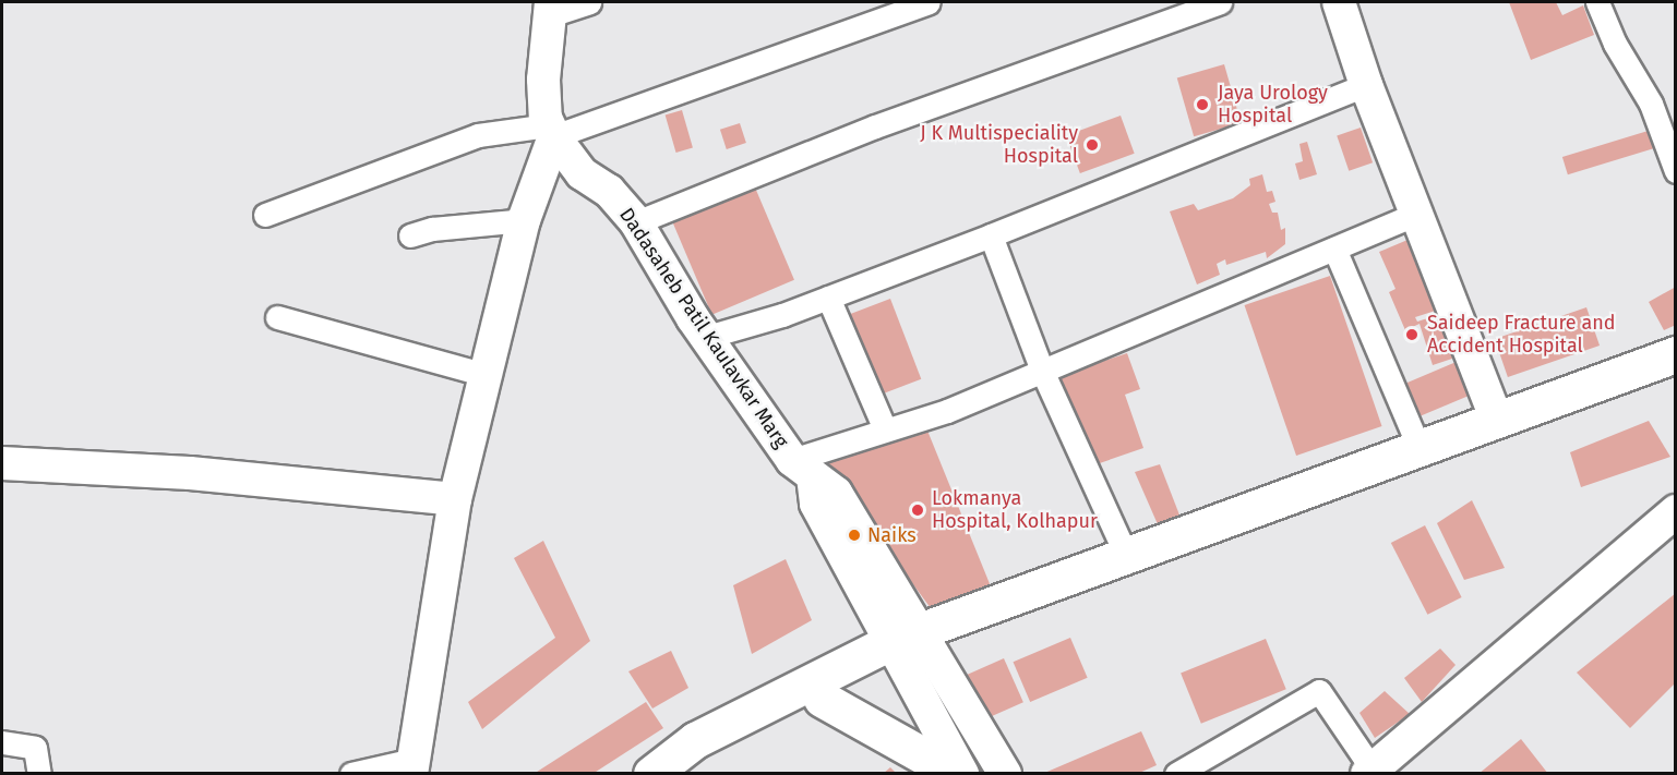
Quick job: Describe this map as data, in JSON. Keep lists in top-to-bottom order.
{
  "streets": {
    "street": ["Dadasaheb Patil Kaulavkar Marg"]
  },
  "places": [
    "Jaya Urology Hospital",
    "J K Multispeciality Hospital",
    "Saideep Fracture and Accident Hospital",
    "Lokmanya Hospital, Kolhapur",
    "Naiks"
  ]
}
